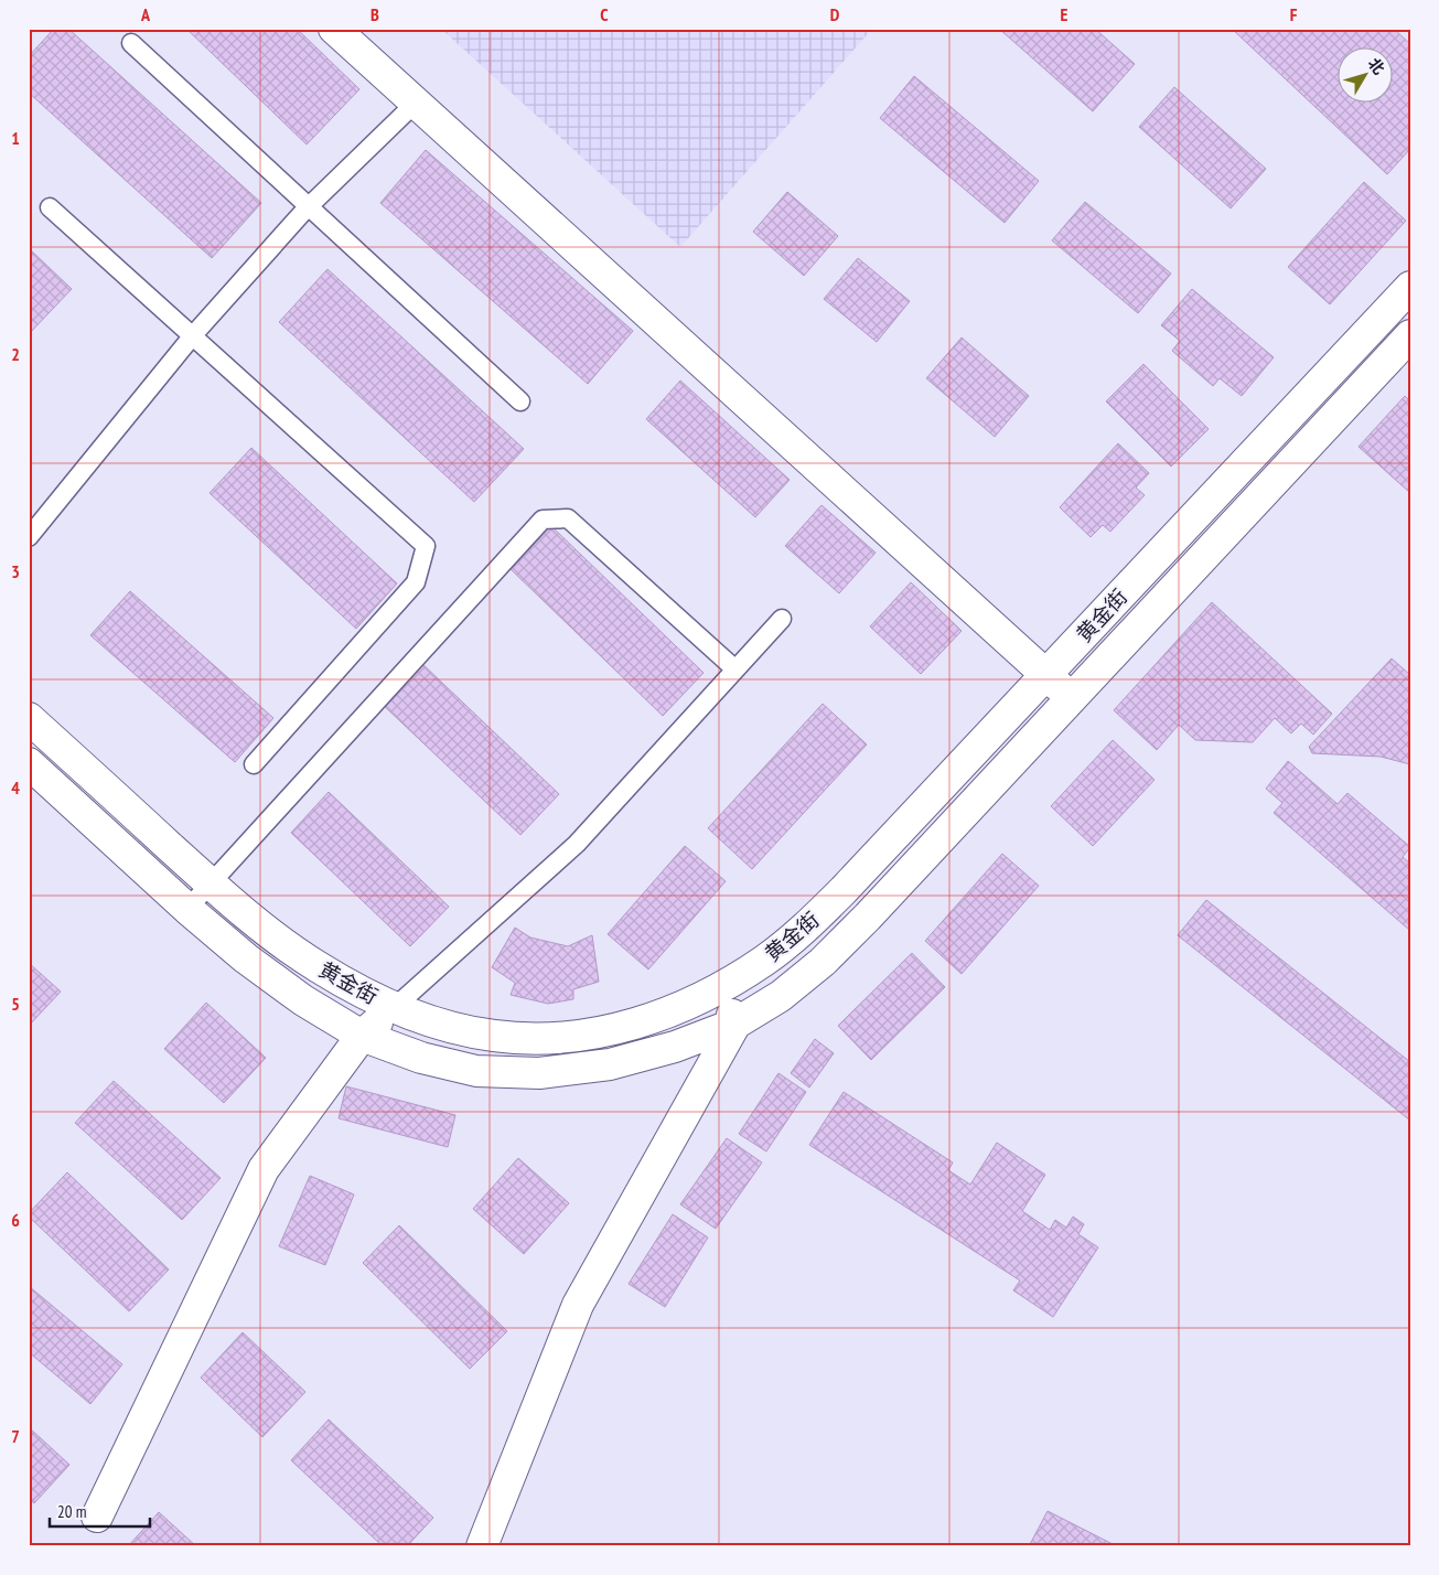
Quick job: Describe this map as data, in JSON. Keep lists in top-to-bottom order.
{
  "streets": {
    "street": ["黄金街"]
  },
  "scale_bar": "20 m",
  "north": "top right",
  "grid": {
    "columns": [
      "A",
      "B",
      "C",
      "D",
      "E",
      "F"
    ],
    "rows": [
      "1",
      "2",
      "3",
      "4",
      "5",
      "6",
      "7"
    ]
  }
}
